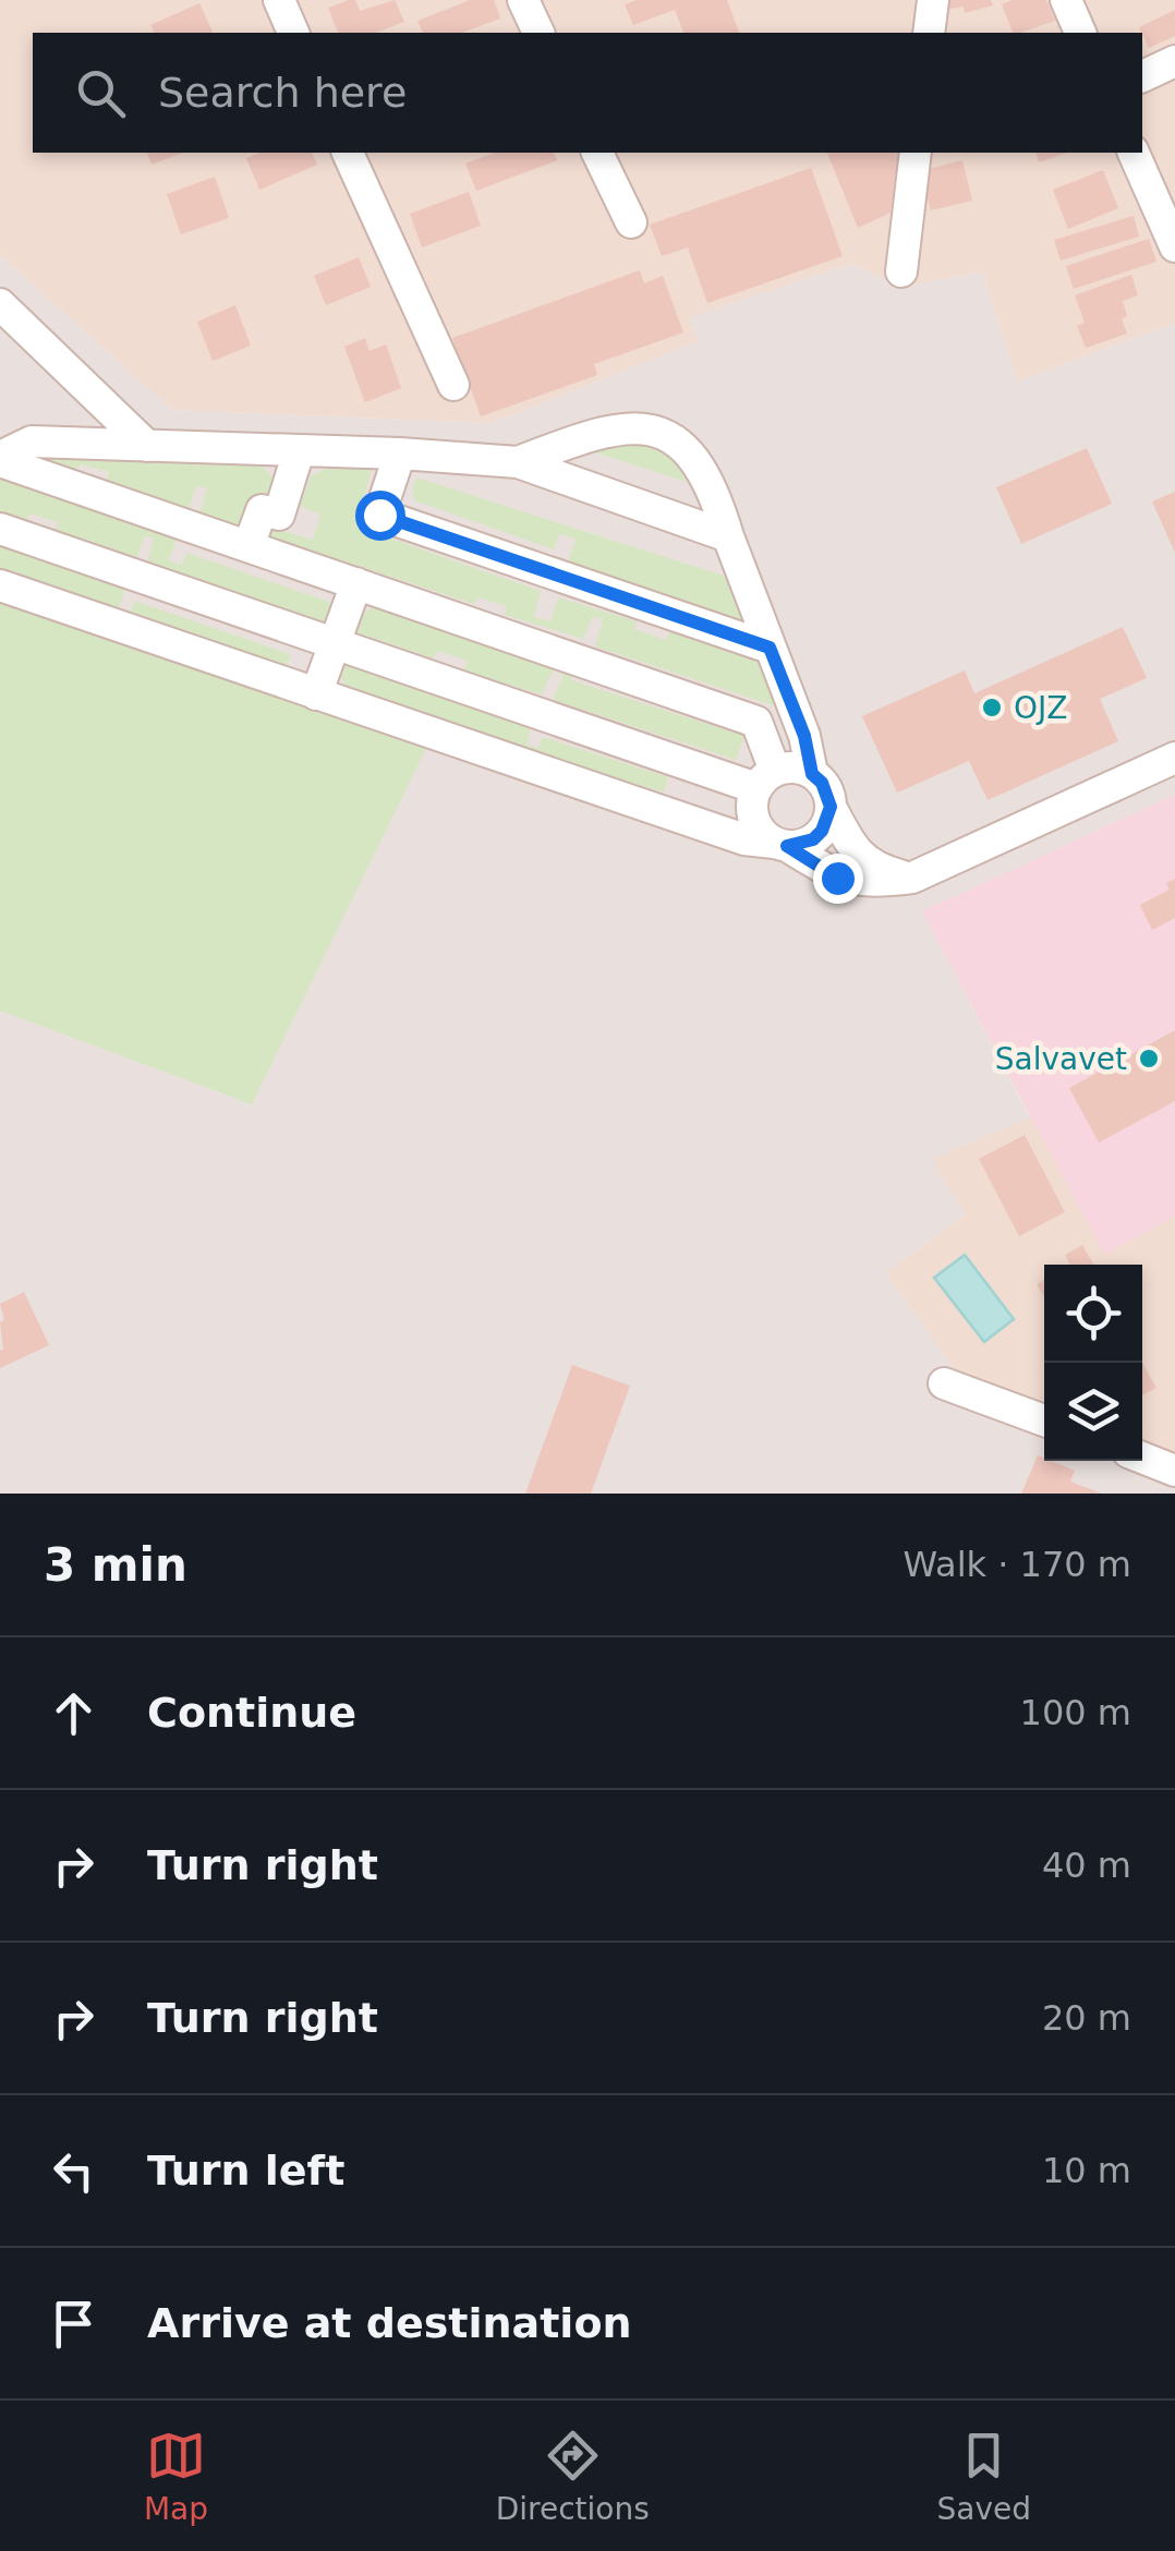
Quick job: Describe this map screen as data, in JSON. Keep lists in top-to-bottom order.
{
  "places": ["OJZ", "Salvavet"],
  "page": {
    "search": "Search here",
    "heading": ["3 min", "Walk · 170 m"],
    "list": [
      ["Continue", "100 m"],
      ["Turn right", "40 m"],
      ["Turn right", "20 m"],
      ["Turn left", "10 m"],
      "Arrive at destination"
    ],
    "nav": ["Map", "Directions", "Saved"]
  }
}
